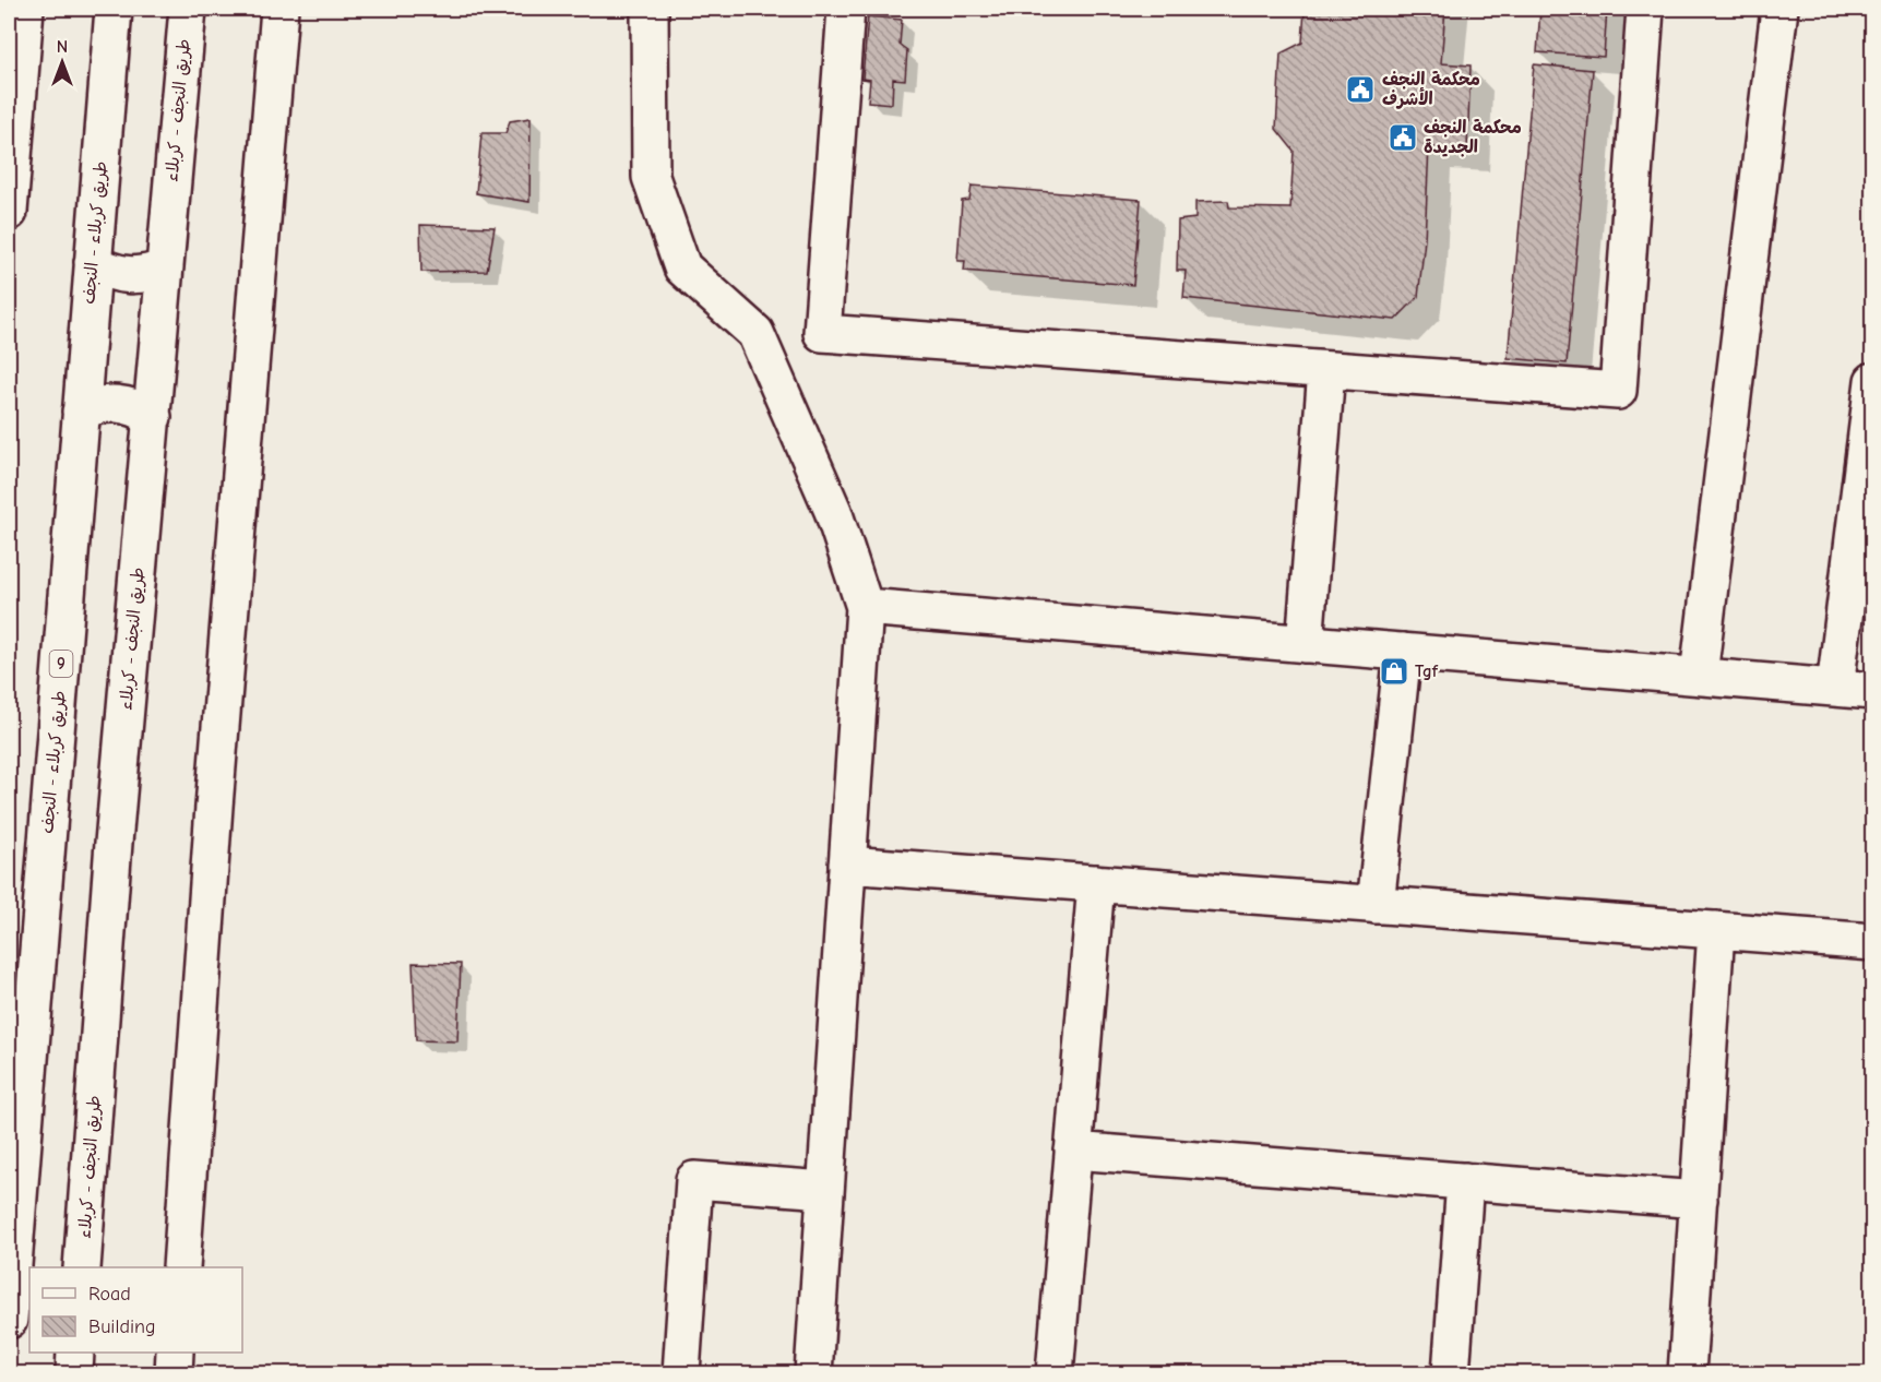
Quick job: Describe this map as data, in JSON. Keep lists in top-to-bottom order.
{
  "streets": {
    "main road": ["طريق النجف - کربلاء", "طريق کربلاء - النجف", "9"]
  },
  "places": {
    "public building": ["محكمة النجف الأشرف", "محكمة النجف الجديدة"],
    "shop": ["Tgf"]
  },
  "legend": ["Road", "Building"],
  "north": "top"
}
